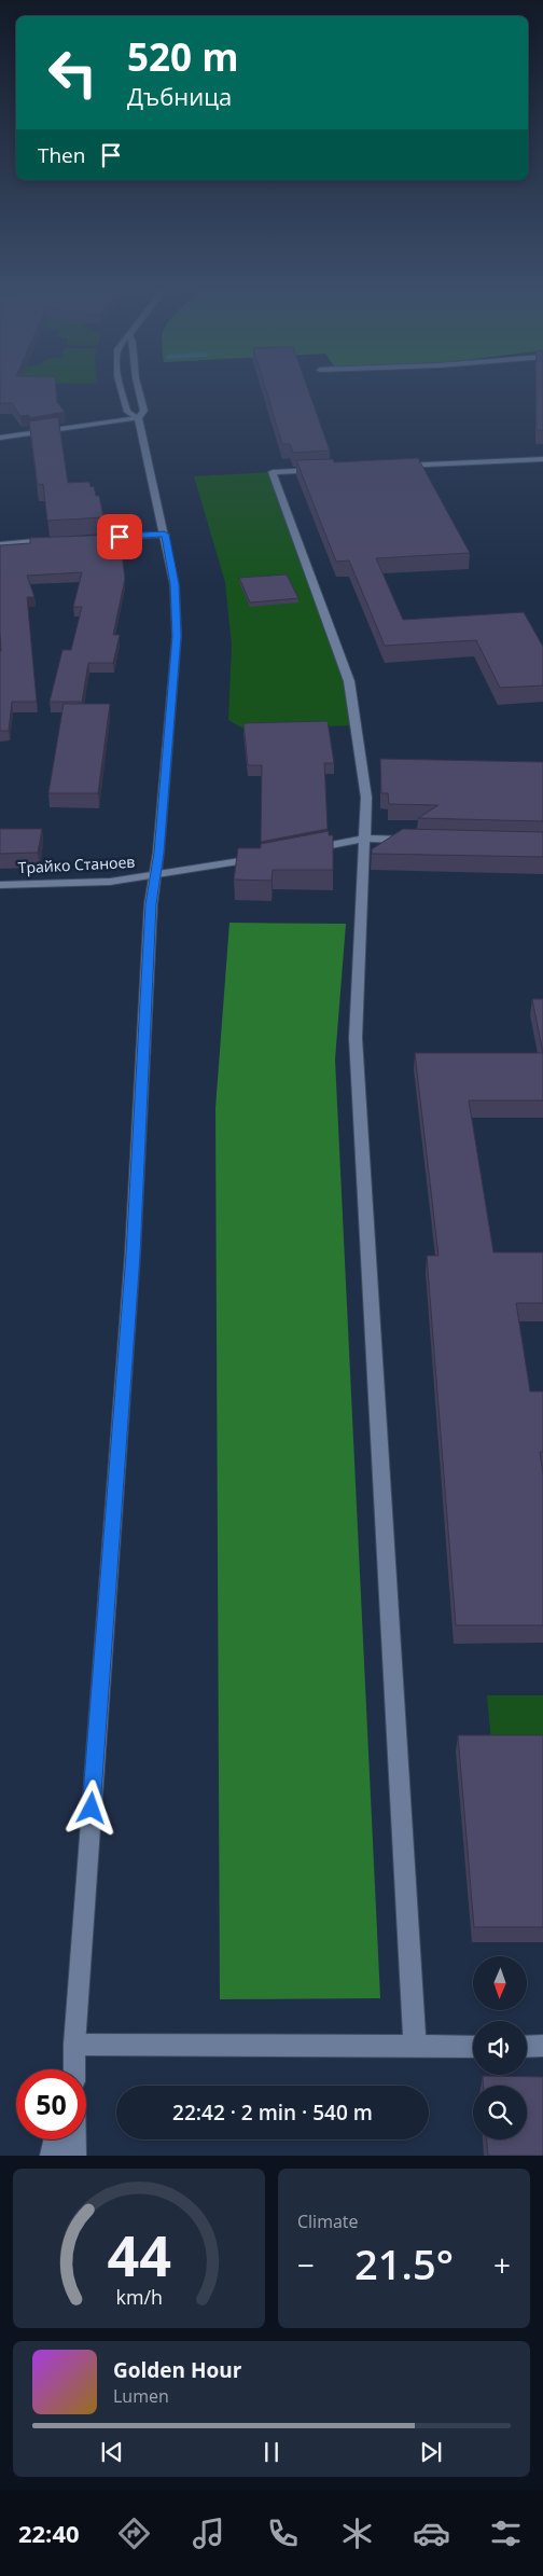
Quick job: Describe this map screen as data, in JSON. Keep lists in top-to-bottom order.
{
  "streets": {
    "street": ["Трайко Станоев"]
  },
  "north": "bottom",
  "page": {
    "turn": ["520 m", "Дъбница"],
    "then": "Then",
    "limit": "50",
    "trip": "22:42 · 2 min · 540 m",
    "tile": "Climate",
    "heat": ["−", "21.5°", "+"],
    "song": ["Golden Hour", "Lumen"],
    "tabs": "22:40",
    "gauge": ["44", "km/h"]
  }
}
